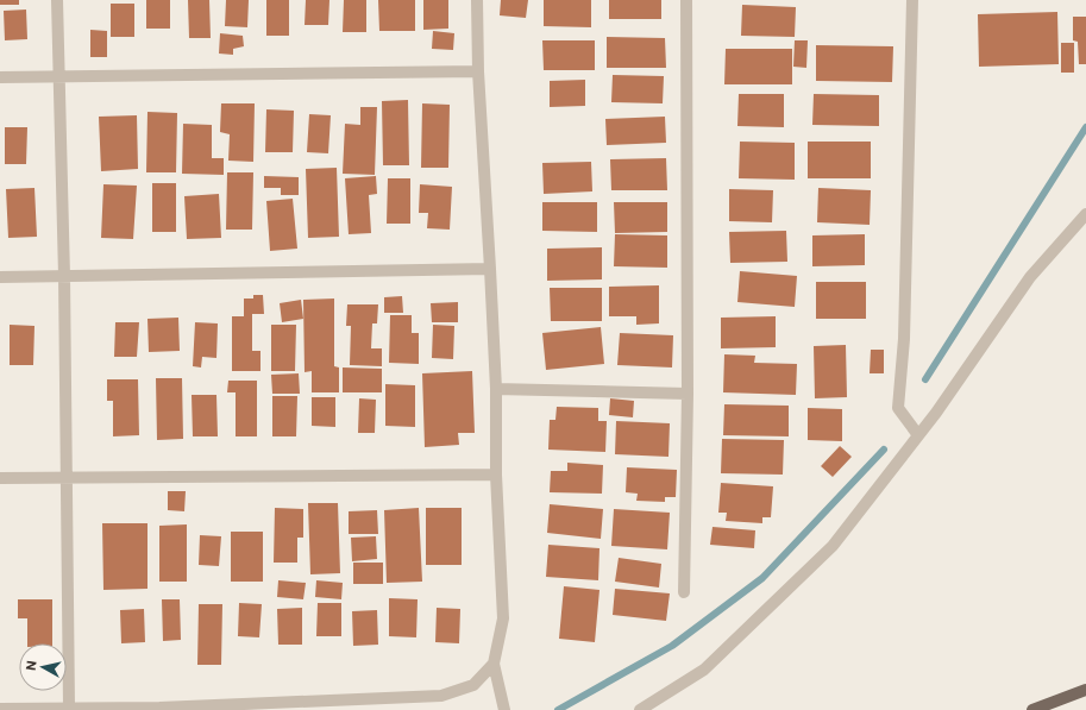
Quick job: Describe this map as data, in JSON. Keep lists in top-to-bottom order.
{
  "north": "left"
}
